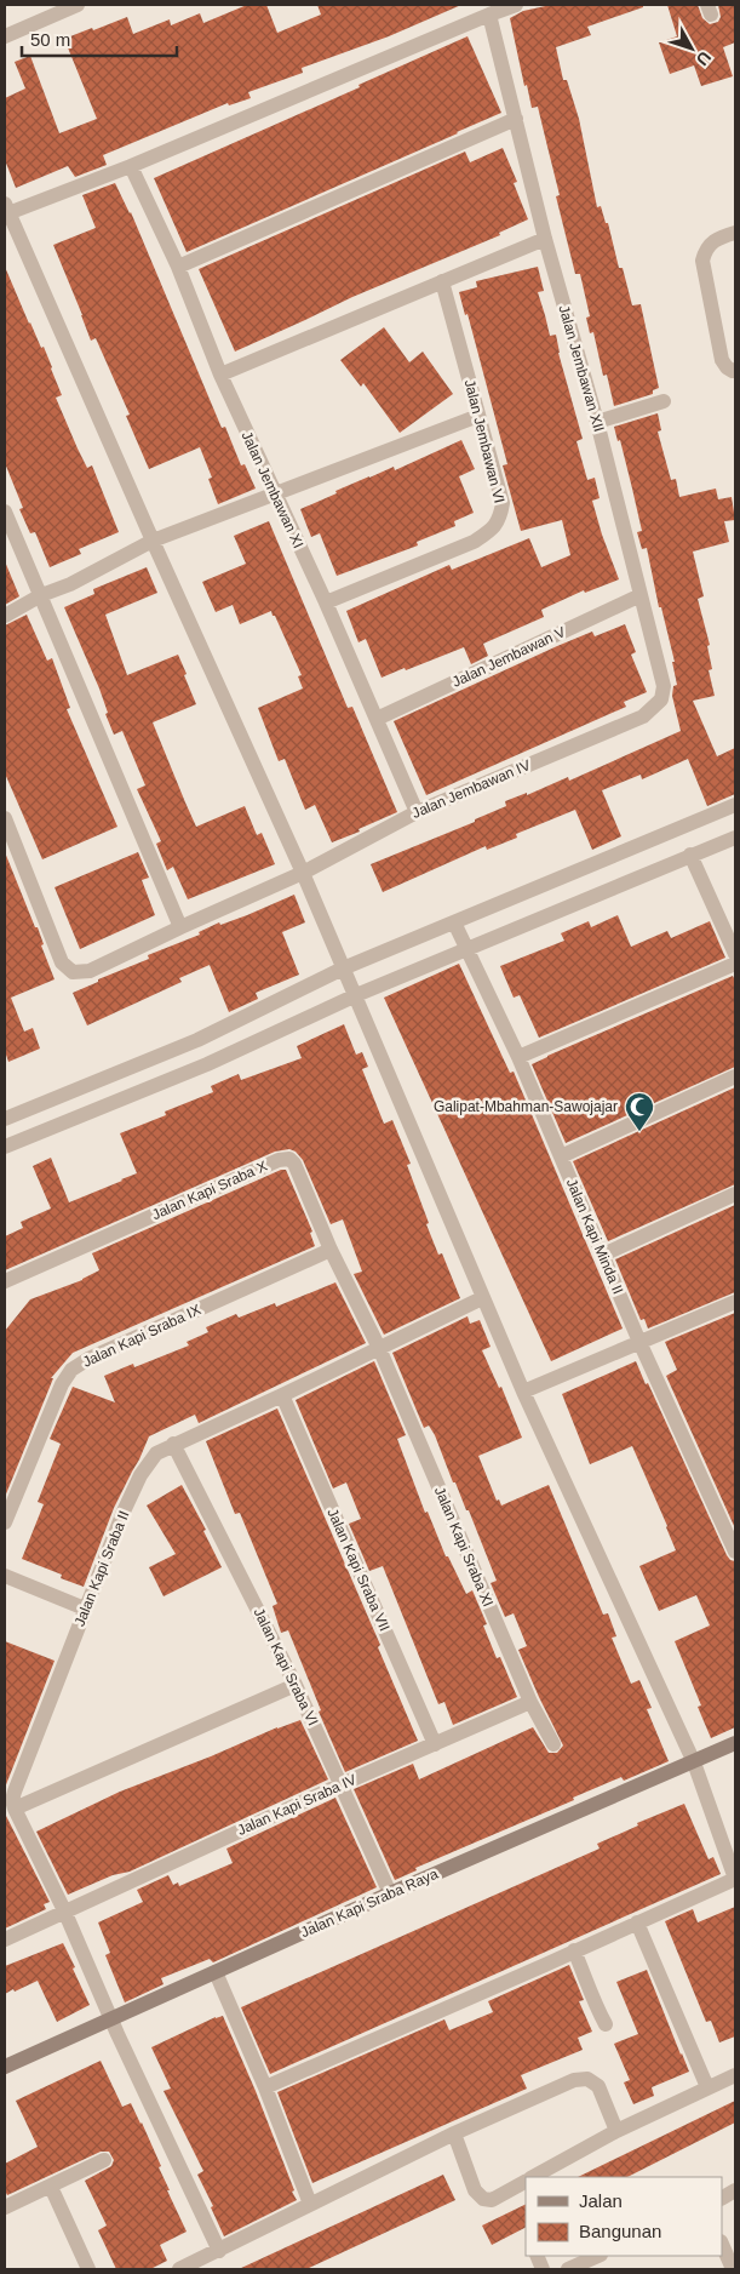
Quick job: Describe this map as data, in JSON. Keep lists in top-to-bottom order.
{
  "streets": {
    "street": [
      "Jalan Jembawan XII",
      "Jalan Jembawan VI",
      "Jalan Jembawan XI",
      "Jalan Jembawan V",
      "Jalan Jembawan IV",
      "Jalan Kapi Sraba X",
      "Jalan Kapi Minda II",
      "Jalan Kapi Sraba IX",
      "Jalan Kapi Sraba XI",
      "Jalan Kapi Sraba II",
      "Jalan Kapi Sraba VII",
      "Jalan Kapi Sraba VI",
      "Jalan Kapi Sraba IV",
      "Jalan Kapi Sraba Raya"
    ]
  },
  "crossings": [
    ["Jalan Jembawan XII", "Jalan Jembawan V"],
    ["Jalan Jembawan XII", "Jalan Jembawan IV"],
    ["Jalan Jembawan VI", "Jalan Jembawan XI"],
    ["Jalan Jembawan XI", "Jalan Jembawan V"],
    ["Jalan Jembawan XI", "Jalan Jembawan IV"],
    ["Jalan Kapi Sraba X", "Jalan Kapi Sraba IX"],
    ["Jalan Kapi Sraba X", "Jalan Kapi Sraba XI"],
    ["Jalan Kapi Sraba X", "Jalan Kapi Sraba II"],
    ["Jalan Kapi Sraba XI", "Jalan Kapi Sraba II"],
    ["Jalan Kapi Sraba XI", "Jalan Kapi Sraba IV"],
    ["Jalan Kapi Sraba II", "Jalan Kapi Sraba VII"],
    ["Jalan Kapi Sraba II", "Jalan Kapi Sraba VI"],
    ["Jalan Kapi Sraba VII", "Jalan Kapi Sraba IV"],
    ["Jalan Kapi Sraba VI", "Jalan Kapi Sraba IV"],
    ["Jalan Kapi Sraba VI", "Jalan Kapi Sraba Raya"]
  ],
  "places": {
    "mosque": ["Galipat-Mbahman-Sawojajar"]
  },
  "legend": ["Jalan", "Bangunan"],
  "scale_bar": "50 m",
  "north": "bottom right"
}
